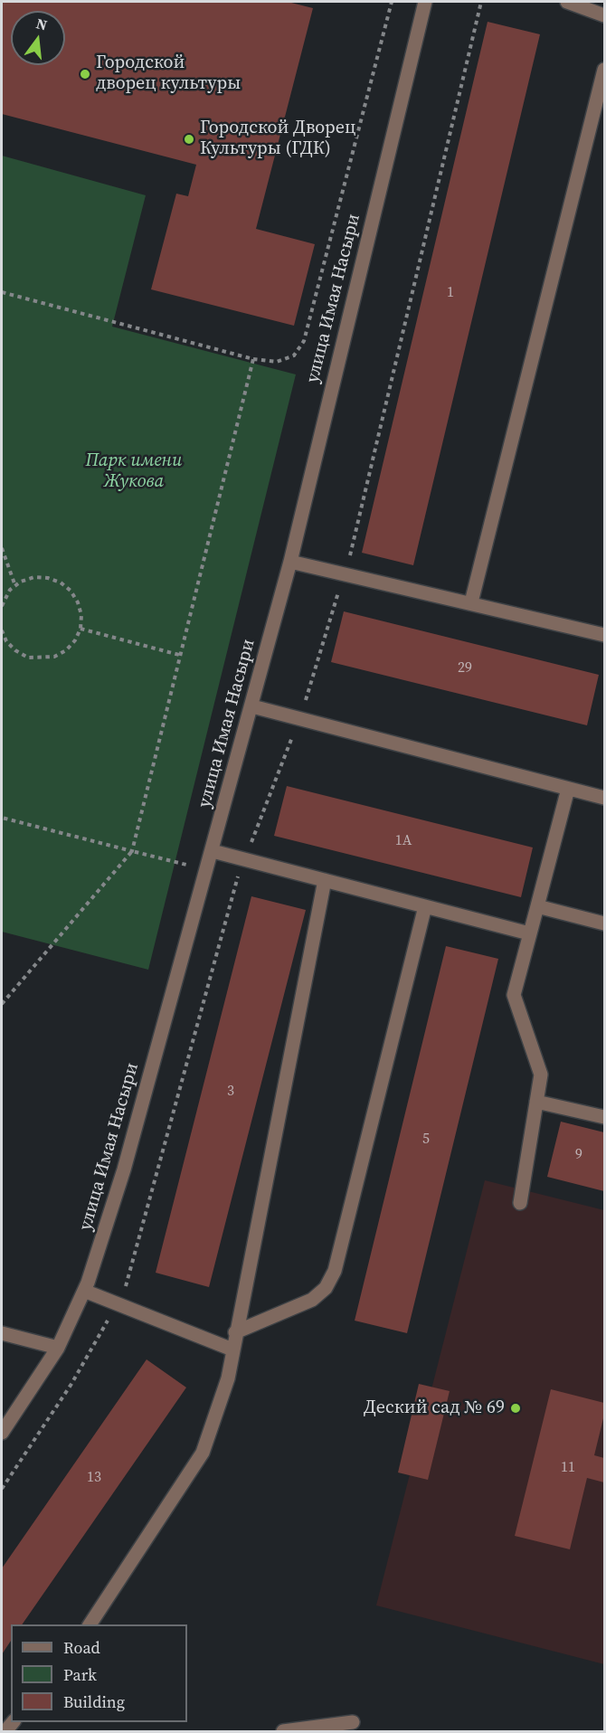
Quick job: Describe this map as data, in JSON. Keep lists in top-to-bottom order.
{
  "streets": {
    "street": ["улица Имая Насыри"]
  },
  "parks": ["Парк имени Жукова"],
  "places": ["Городской дворец культуры", "Городской Дворец Культуры (ГДК)", "Деский сад № 69"],
  "house_numbers": [
    "1",
    "29",
    "1А",
    "3",
    "5",
    "9",
    "11",
    "13"
  ],
  "legend": ["Road", "Park", "Building"],
  "north": "top"
}
